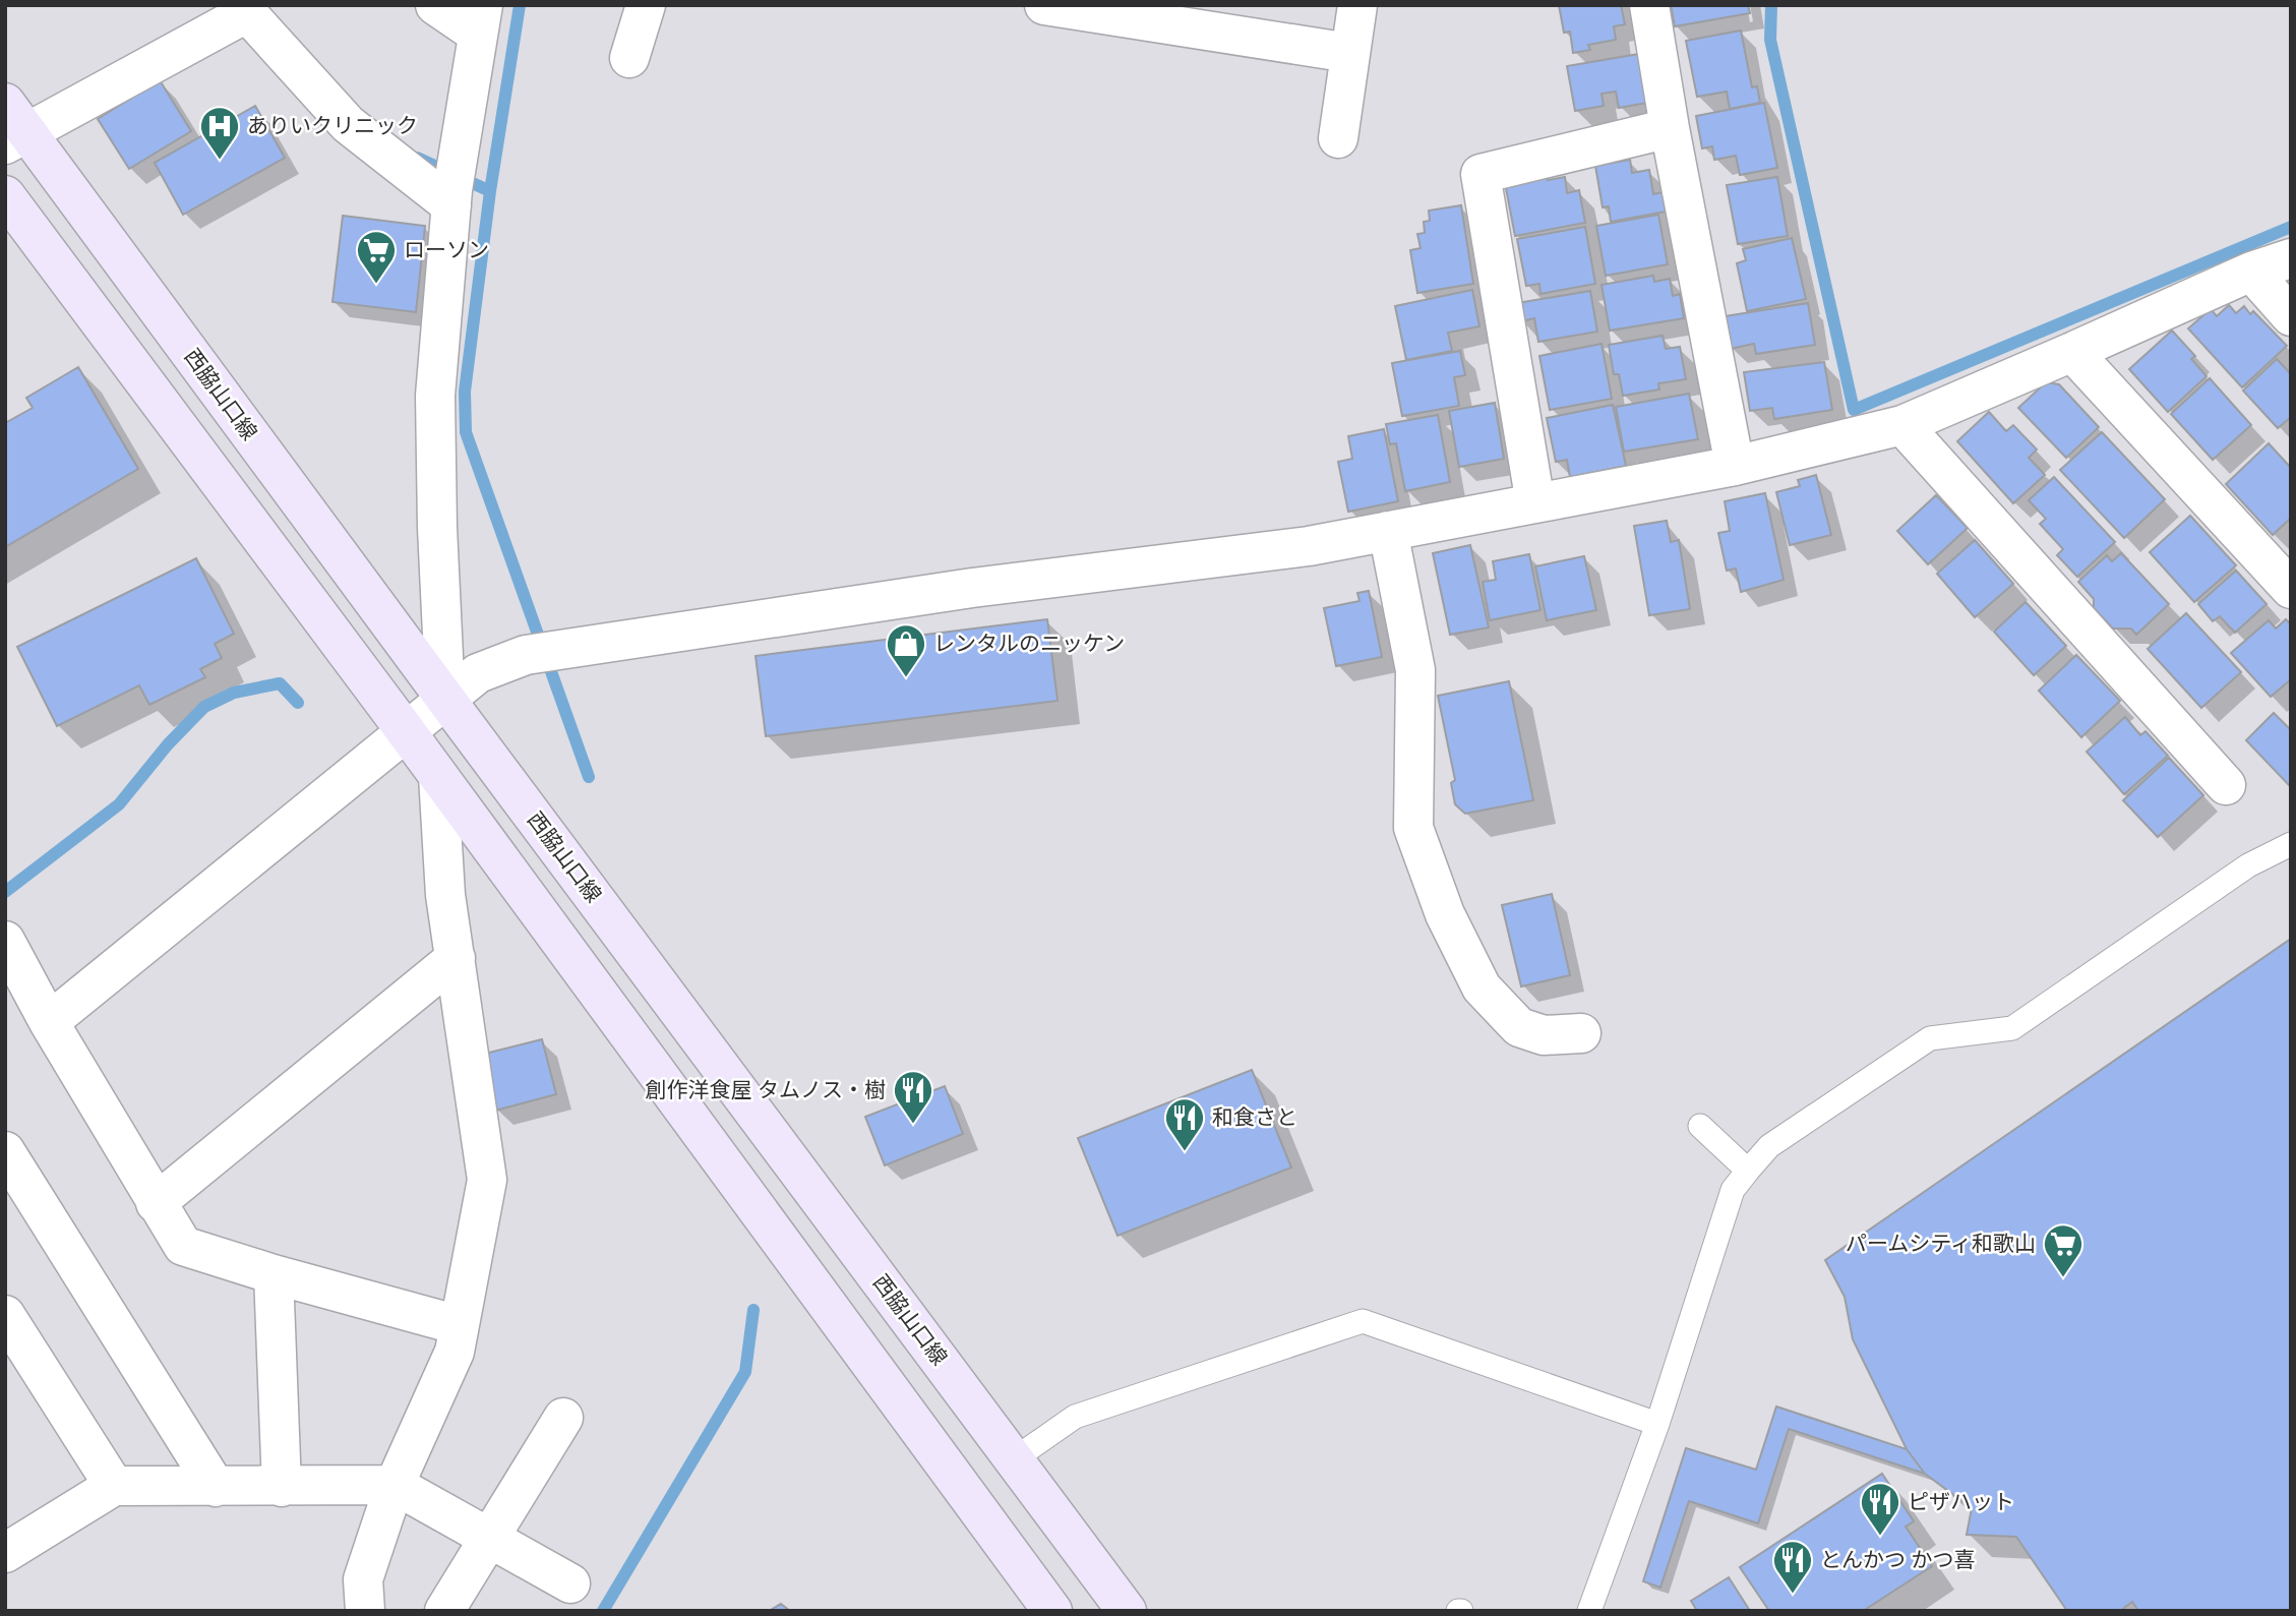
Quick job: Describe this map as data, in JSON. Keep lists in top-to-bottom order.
{
  "streets": {
    "street": ["西脇山口線"]
  },
  "places": {
    "hospital": ["ありいクリニック"],
    "supermarket": ["ローソン", "パームシティ和歌山"],
    "shop": ["レンタルのニッケン"],
    "restaurant": [
      "創作洋食屋 タムノス・樹",
      "和食さと",
      "ピザハット",
      "とんかつ かつ喜"
    ]
  }
}
